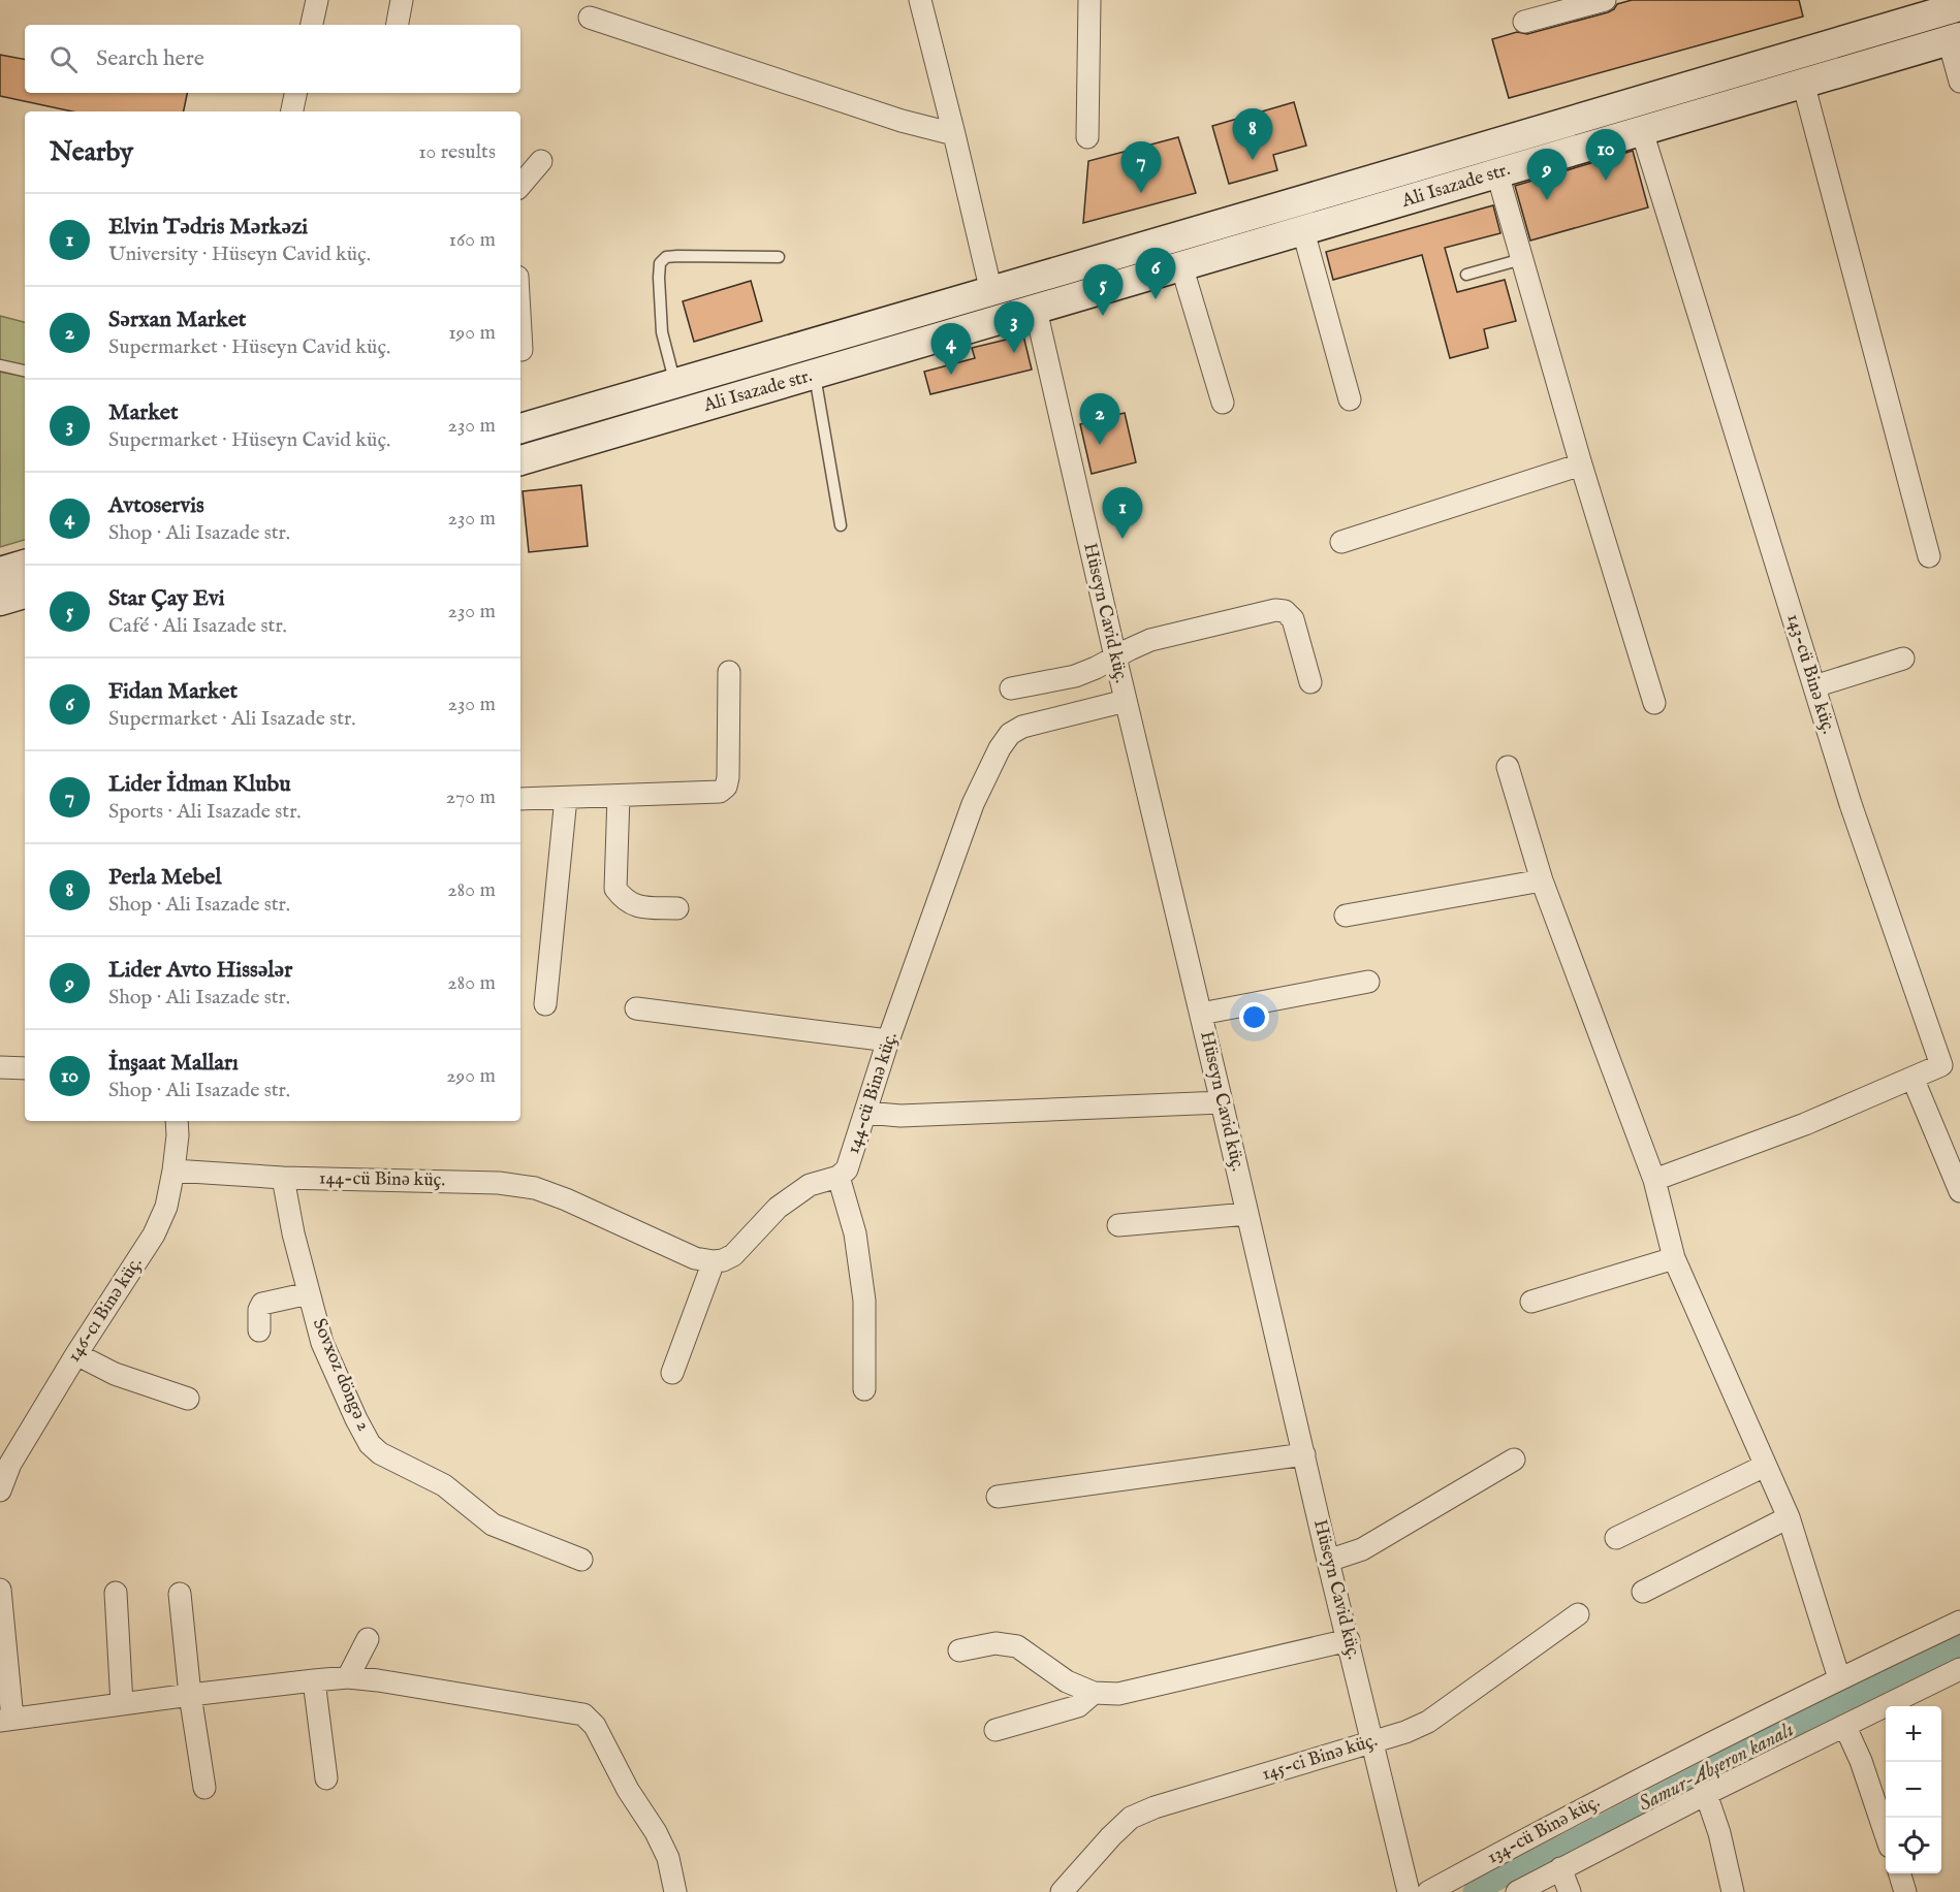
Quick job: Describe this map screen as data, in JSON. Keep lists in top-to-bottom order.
{
  "streets": {
    "main road": ["Ali Isazade str."],
    "street": [
      "Hüseyn Cavid küç.",
      "143-cü Binə küç.",
      "144-cü Binə küç.",
      "146-cı Binə küç.",
      "Sovxoz döngə 2",
      "145-ci Binə küç.",
      "134-cü Binə küç."
    ]
  },
  "crossings": [
    ["Ali Isazade str.", "Hüseyn Cavid küç."],
    ["Ali Isazade str.", "143-cü Binə küç."],
    ["Hüseyn Cavid küç.", "144-cü Binə küç."],
    ["Hüseyn Cavid küç.", "145-ci Binə küç."],
    ["144-cü Binə küç.", "146-cı Binə küç."],
    ["144-cü Binə küç.", "Sovxoz döngə 2"]
  ],
  "water": ["Samur-Abşeron kanalı"],
  "page": {
    "search": "Search here",
    "pins": [
      "8",
      "10",
      "7",
      "9",
      "6",
      "5",
      "3",
      "4",
      "2",
      "1"
    ],
    "heading": ["Nearby", "10 results"],
    "list": [
      {
        "mark": "1",
        "name": "Elvin Tədris Mərkəzi",
        "note": "University · Hüseyn Cavid küç.",
        "value": "160 m"
      },
      {
        "mark": "2",
        "name": "Sərxan Market",
        "note": "Supermarket · Hüseyn Cavid küç.",
        "value": "190 m"
      },
      {
        "mark": "3",
        "name": "Market",
        "note": "Supermarket · Hüseyn Cavid küç.",
        "value": "230 m"
      },
      {
        "mark": "4",
        "name": "Avtoservis",
        "note": "Shop · Ali Isazade str.",
        "value": "230 m"
      },
      {
        "mark": "5",
        "name": "Star Çay Evi",
        "note": "Café · Ali Isazade str.",
        "value": "230 m"
      },
      {
        "mark": "6",
        "name": "Fidan Market",
        "note": "Supermarket · Ali Isazade str.",
        "value": "230 m"
      },
      {
        "mark": "7",
        "name": "Lider İdman Klubu",
        "note": "Sports · Ali Isazade str.",
        "value": "270 m"
      },
      {
        "mark": "8",
        "name": "Perla Mebel",
        "note": "Shop · Ali Isazade str.",
        "value": "280 m"
      },
      {
        "mark": "9",
        "name": "Lider Avto Hissələr",
        "note": "Shop · Ali Isazade str.",
        "value": "280 m"
      },
      {
        "mark": "10",
        "name": "İnşaat Malları",
        "note": "Shop · Ali Isazade str.",
        "value": "290 m"
      }
    ],
    "map_buttons": ["+", "−"]
  }
}
